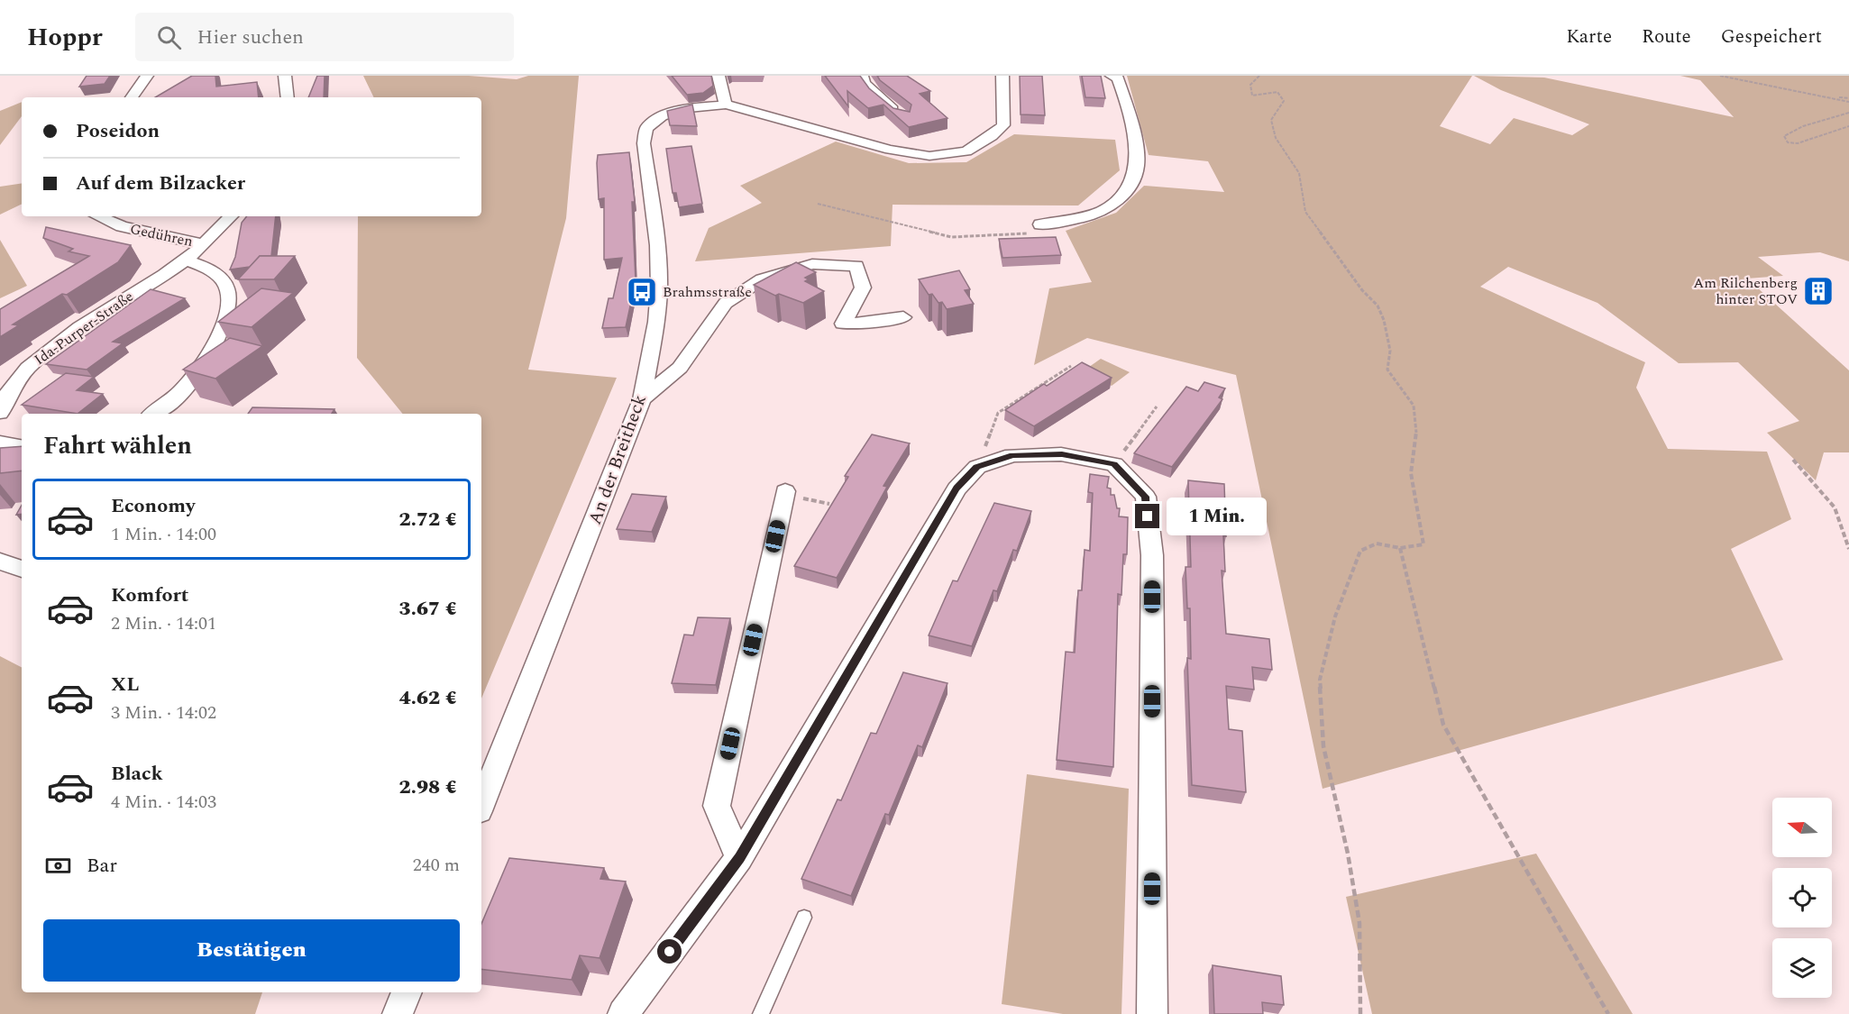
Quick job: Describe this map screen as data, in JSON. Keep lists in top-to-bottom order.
{
  "streets": {
    "street": ["Gedühren", "Ida-Purper-Straße", "An der Breitheck"]
  },
  "crossings": [
    ["Gedühren", "Ida-Purper-Straße"]
  ],
  "places": {
    "building": ["Am Rilchenberg hinter STOV"],
    "bus stop": ["Brahmsstraße"]
  },
  "north": "left",
  "page": {
    "header": "Hoppr",
    "search": "Hier suchen",
    "nav": ["Karte", "Route", "Gespeichert"],
    "banner": ["Poseidon", "Auf dem Bilzacker"],
    "heading": "Fahrt wählen",
    "list": [
      {
        "name": "Economy",
        "note": "1 Min. · 14:00",
        "value": "2.72 €"
      },
      {
        "name": "Komfort",
        "note": "2 Min. · 14:01",
        "value": "3.67 €"
      },
      {
        "name": "XL",
        "note": "3 Min. · 14:02",
        "value": "4.62 €"
      },
      {
        "name": "Black",
        "note": "4 Min. · 14:03",
        "value": "2.98 €"
      }
    ],
    "bubble": "1 Min.",
    "pay": ["Bar", "240 m"],
    "buttons": "Bestätigen"
  }
}
